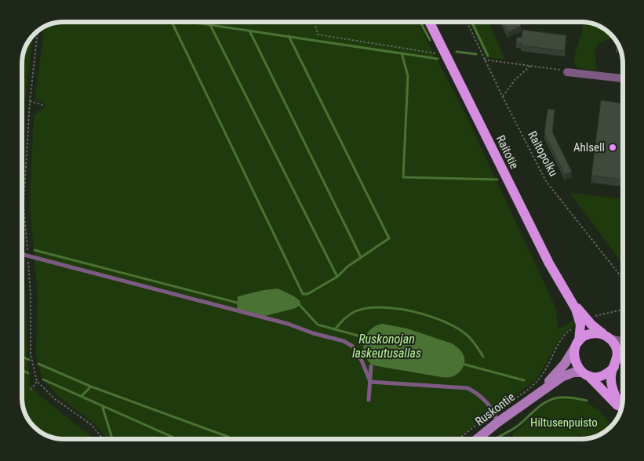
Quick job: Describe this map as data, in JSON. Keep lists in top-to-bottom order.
{
  "streets": {
    "main road": ["Raitotie", "Ruskontie"],
    "path": ["Raitopolku"]
  },
  "crossings": [
    ["Raitotie", "Ruskontie"]
  ],
  "water": ["Ruskonojan laskeutusallas"],
  "parks": ["Hiltusenpuisto"],
  "places": ["Ahlsell"]
}
